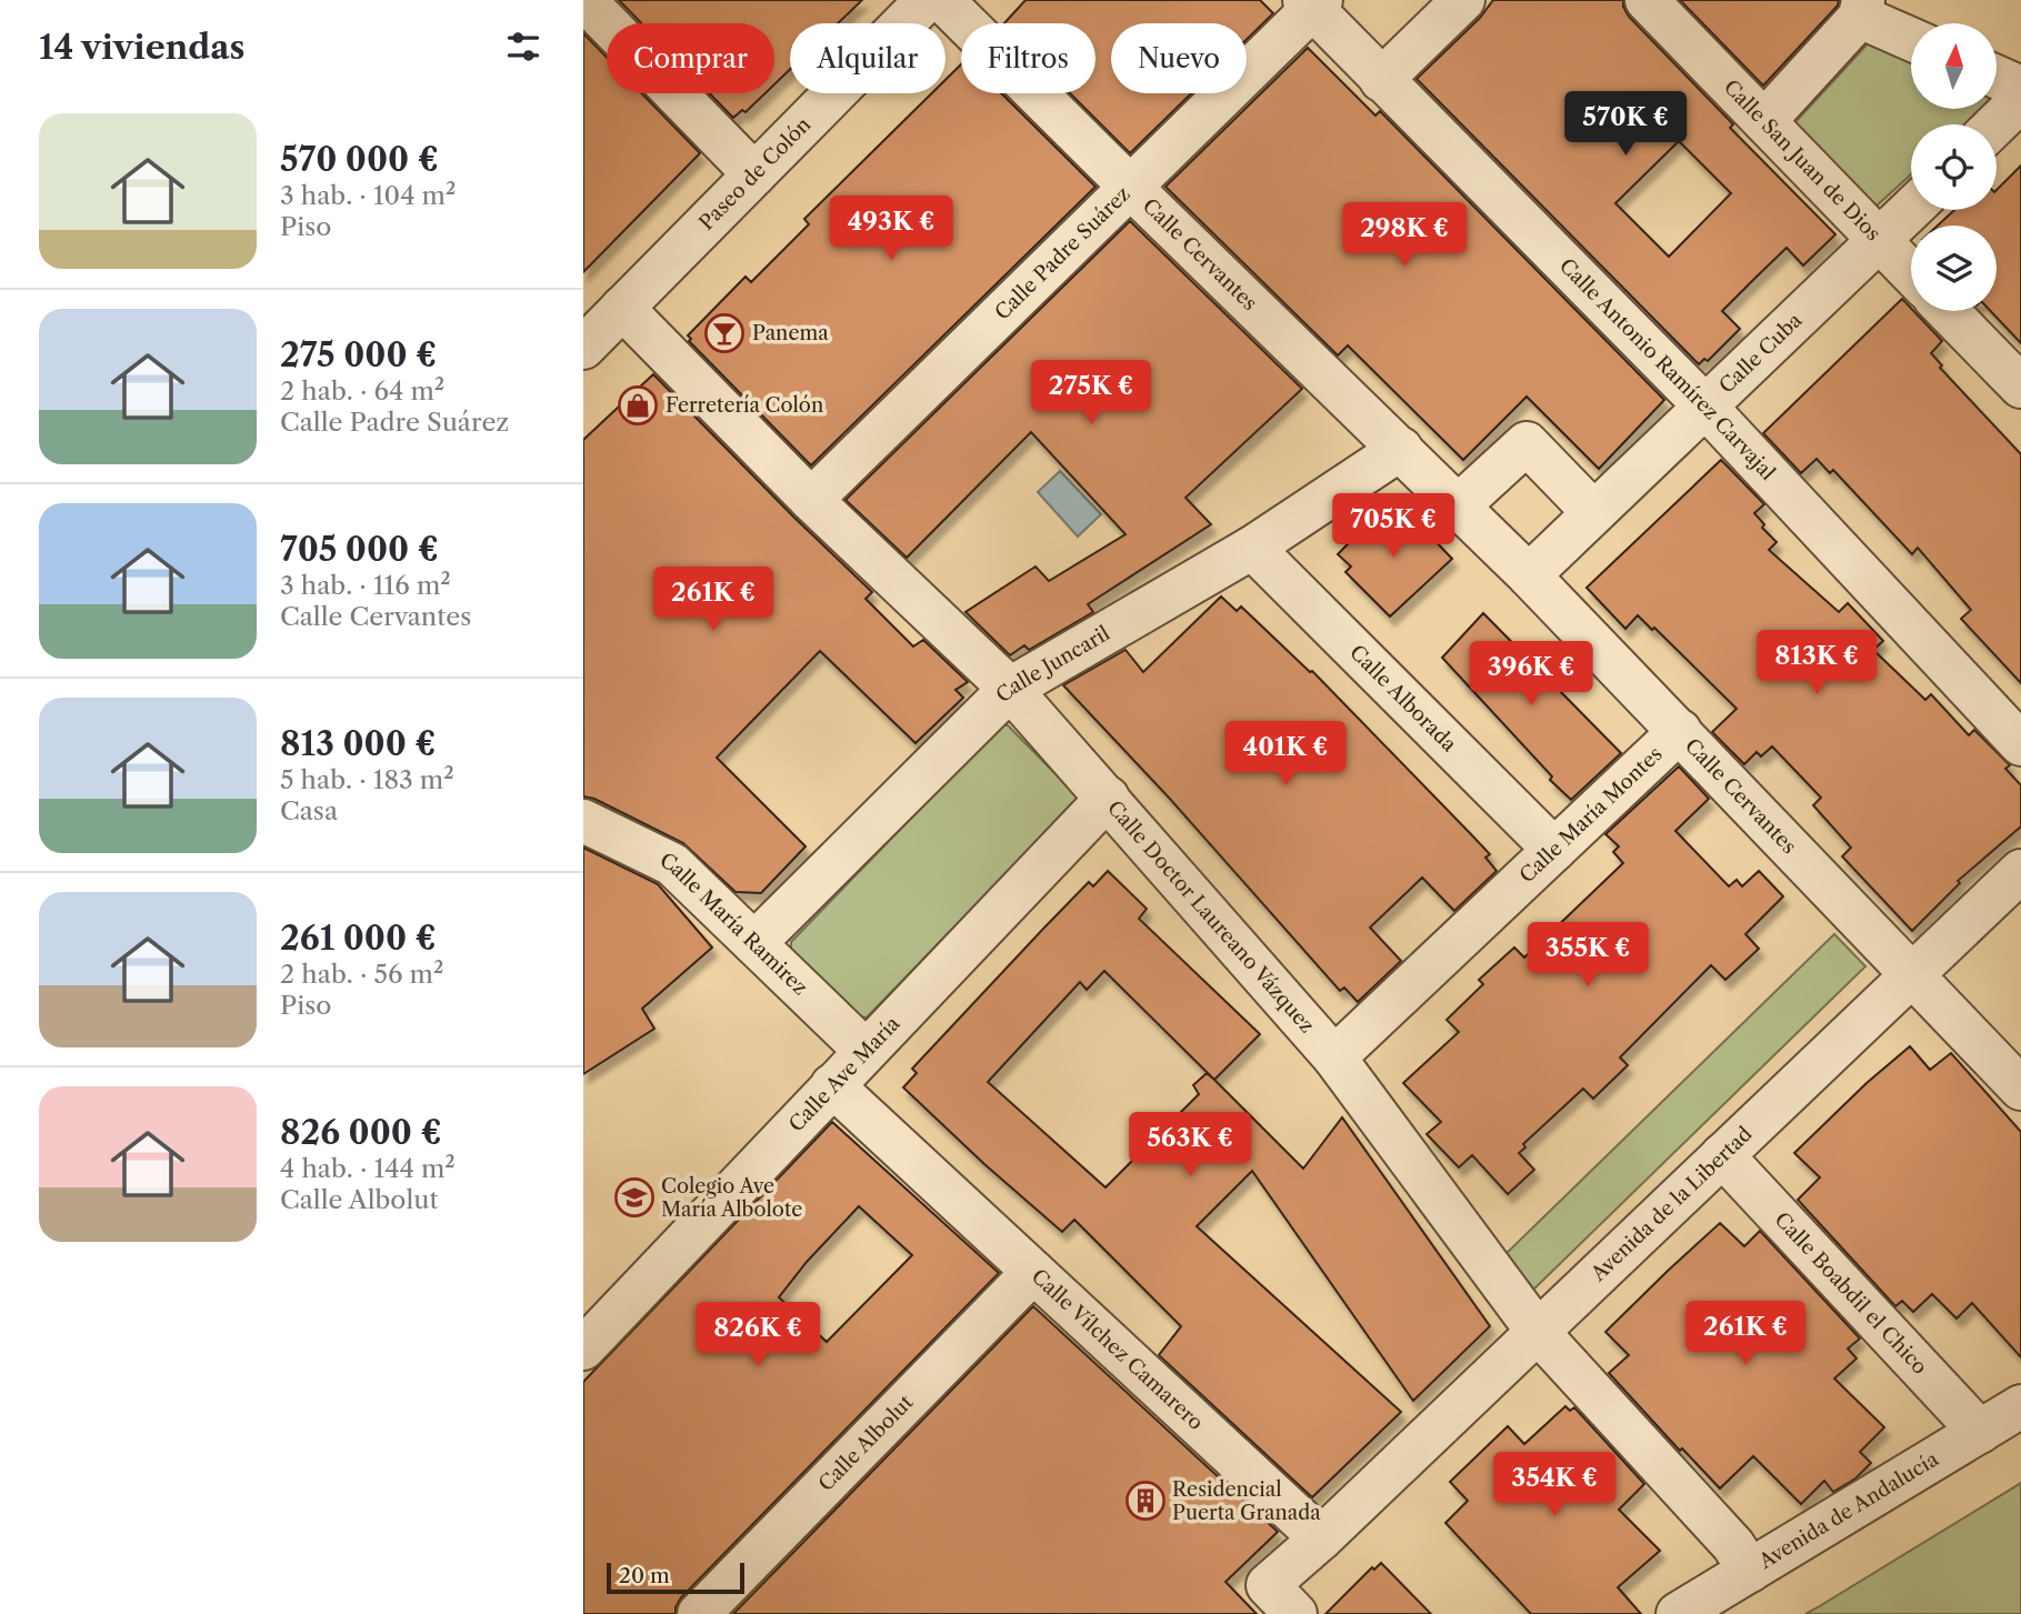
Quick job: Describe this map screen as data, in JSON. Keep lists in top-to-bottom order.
{
  "streets": {
    "street": [
      "Calle San Juan de Dios",
      "Paseo de Colón",
      "Calle Padre Suárez",
      "Calle Cervantes",
      "Calle Cuba",
      "Calle Antonio Ramírez Carvajal",
      "Calle Juncaril",
      "Calle Alborada",
      "Calle María Montes",
      "Calle Doctor Laureano Vázquez",
      "Calle María Ramirez",
      "Calle Ave María",
      "Avenida de la Libertad",
      "Calle Boabdil el Chico",
      "Calle Vílchez Camarero",
      "Calle Albolut",
      "Avenida de Andalucía"
    ]
  },
  "crossings": [
    ["Calle San Juan de Dios", "Calle Cuba"],
    ["Paseo de Colón", "Calle Doctor Laureano Vázquez"],
    ["Calle Padre Suárez", "Calle Cervantes"],
    ["Calle Padre Suárez", "Calle Antonio Ramírez Carvajal"],
    ["Calle Padre Suárez", "Calle Doctor Laureano Vázquez"],
    ["Calle Cervantes", "Calle Cuba"],
    ["Calle Cervantes", "Calle Juncaril"],
    ["Calle Cervantes", "Calle María Montes"],
    ["Calle Cervantes", "Avenida de la Libertad"],
    ["Calle Cuba", "Calle Antonio Ramírez Carvajal"],
    ["Calle Juncaril", "Calle Alborada"],
    ["Calle Juncaril", "Calle Doctor Laureano Vázquez"],
    ["Calle Juncaril", "Calle María Ramirez"],
    ["Calle Alborada", "Calle María Montes"],
    ["Calle María Montes", "Calle Doctor Laureano Vázquez"],
    ["Calle Doctor Laureano Vázquez", "Calle Ave María"],
    ["Calle Doctor Laureano Vázquez", "Avenida de la Libertad"],
    ["Calle Doctor Laureano Vázquez", "Avenida de Andalucía"],
    ["Calle María Ramirez", "Calle Ave María"],
    ["Calle Ave María", "Calle Vílchez Camarero"],
    ["Avenida de la Libertad", "Calle Boabdil el Chico"],
    ["Avenida de la Libertad", "Calle Vílchez Camarero"],
    ["Calle Boabdil el Chico", "Avenida de Andalucía"],
    ["Calle Vílchez Camarero", "Calle Albolut"]
  ],
  "places": {
    "bar": ["Panema"],
    "shop": ["Ferretería Colón"],
    "school or university": ["Colegio Ave María Albolote"],
    "building": ["Residencial Puerta Granada"]
  },
  "scale_bar": "20 m",
  "north": "top",
  "page": {
    "heading": "14 viviendas",
    "chip": [
      "Comprar",
      "Alquilar",
      "Filtros",
      "Nuevo"
    ],
    "price": [
      "570K €",
      "493K €",
      "298K €",
      "275K €",
      "705K €",
      "261K €",
      "813K €",
      "396K €",
      "401K €",
      "355K €",
      "563K €",
      "261K €",
      "826K €",
      "354K €"
    ],
    "list": [
      {
        "name": "570 000 €",
        "note": "3 hab. · 104 m² · Piso"
      },
      {
        "name": "275 000 €",
        "note": "2 hab. · 64 m² · Calle Padre Suárez"
      },
      {
        "name": "705 000 €",
        "note": "3 hab. · 116 m² · Calle Cervantes"
      },
      {
        "name": "813 000 €",
        "note": "5 hab. · 183 m² · Casa"
      },
      {
        "name": "261 000 €",
        "note": "2 hab. · 56 m² · Piso"
      },
      {
        "name": "826 000 €",
        "note": "4 hab. · 144 m² · Calle Albolut"
      }
    ],
    "scale": "20 m"
  }
}
